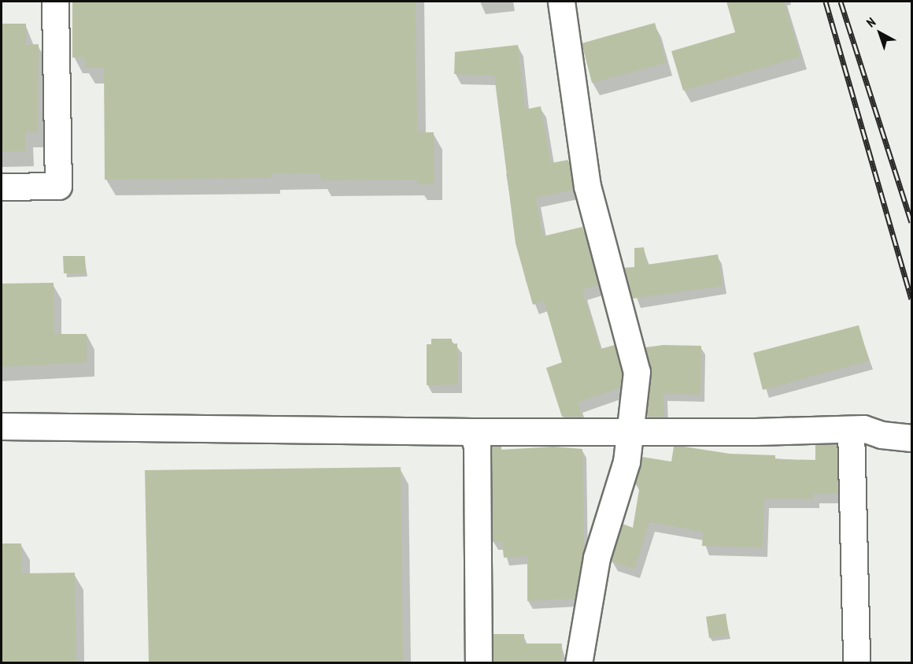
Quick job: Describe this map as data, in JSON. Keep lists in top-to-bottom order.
{
  "north": "top left"
}
